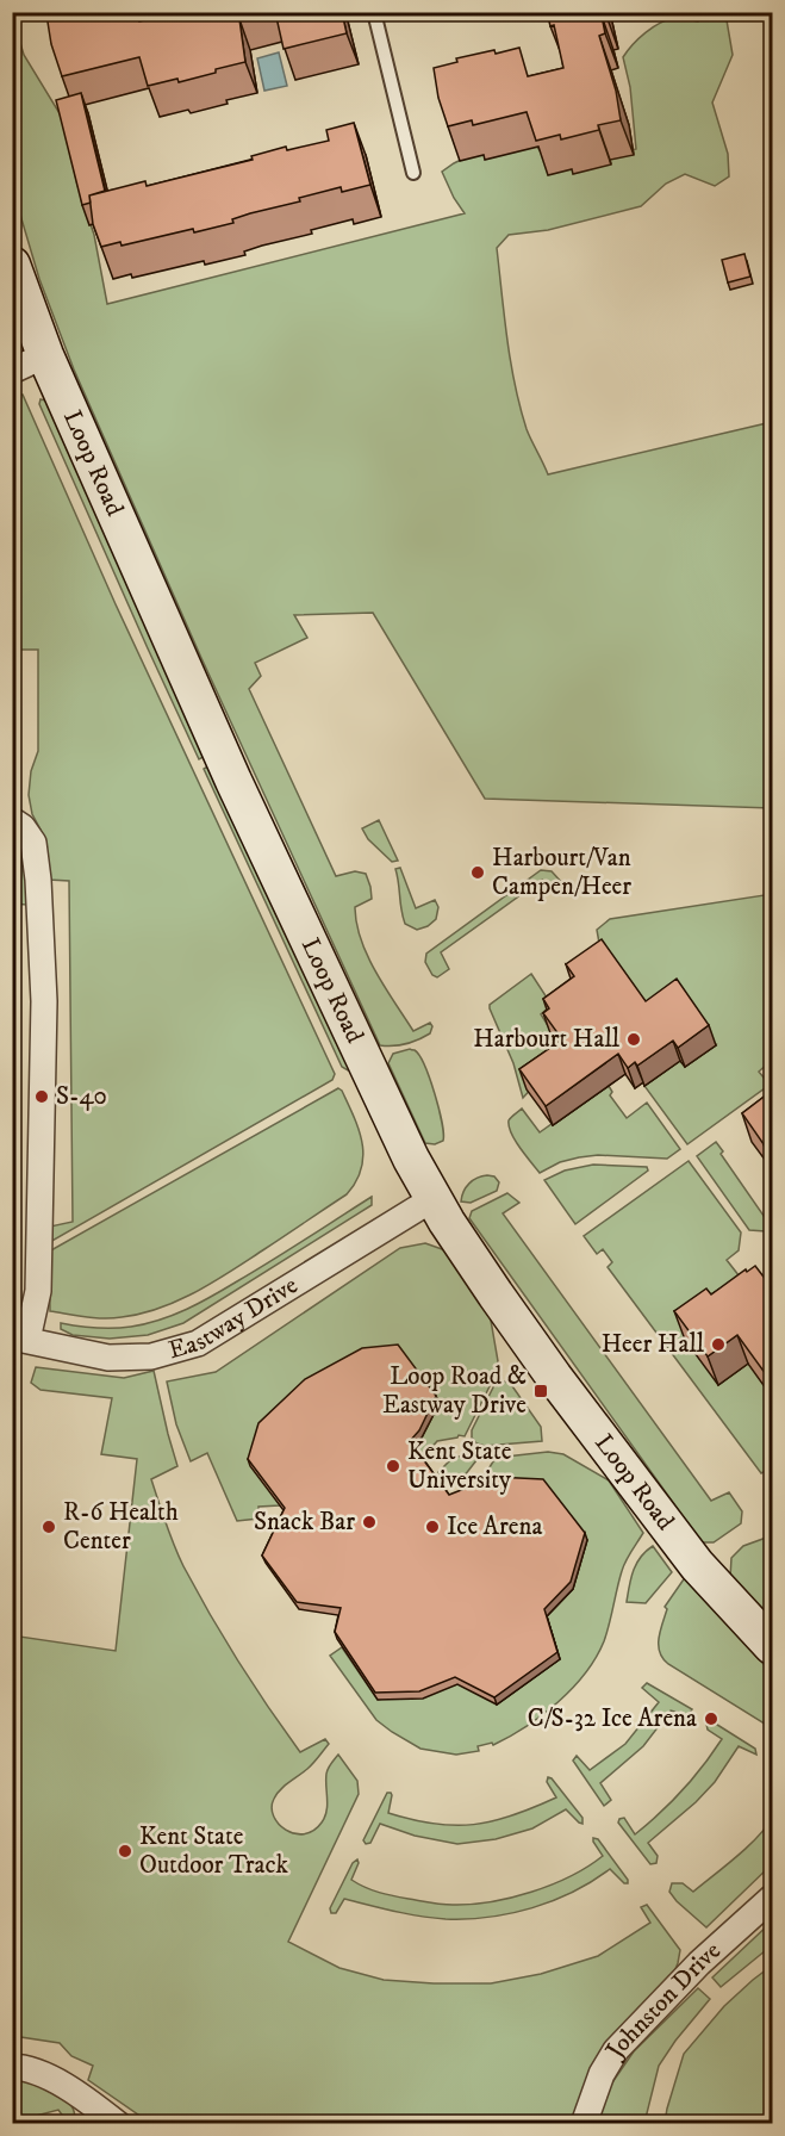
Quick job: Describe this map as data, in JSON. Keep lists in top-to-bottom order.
{
  "streets": {
    "street": ["Loop Road", "Eastway Drive", "Johnston Drive"]
  },
  "crossings": [
    ["Loop Road", "Eastway Drive"]
  ],
  "places": {
    "other": [
      "Harbourt/Van Campen/Heer",
      "Harbourt Hall",
      "S-40",
      "Heer Hall",
      "Kent State University",
      "Snack Bar",
      "R-6 Health Center",
      "Ice Arena",
      "C/S-32 Ice Arena",
      "Kent State Outdoor Track"
    ],
    "transit": ["Loop Road & Eastway Drive"]
  }
}
